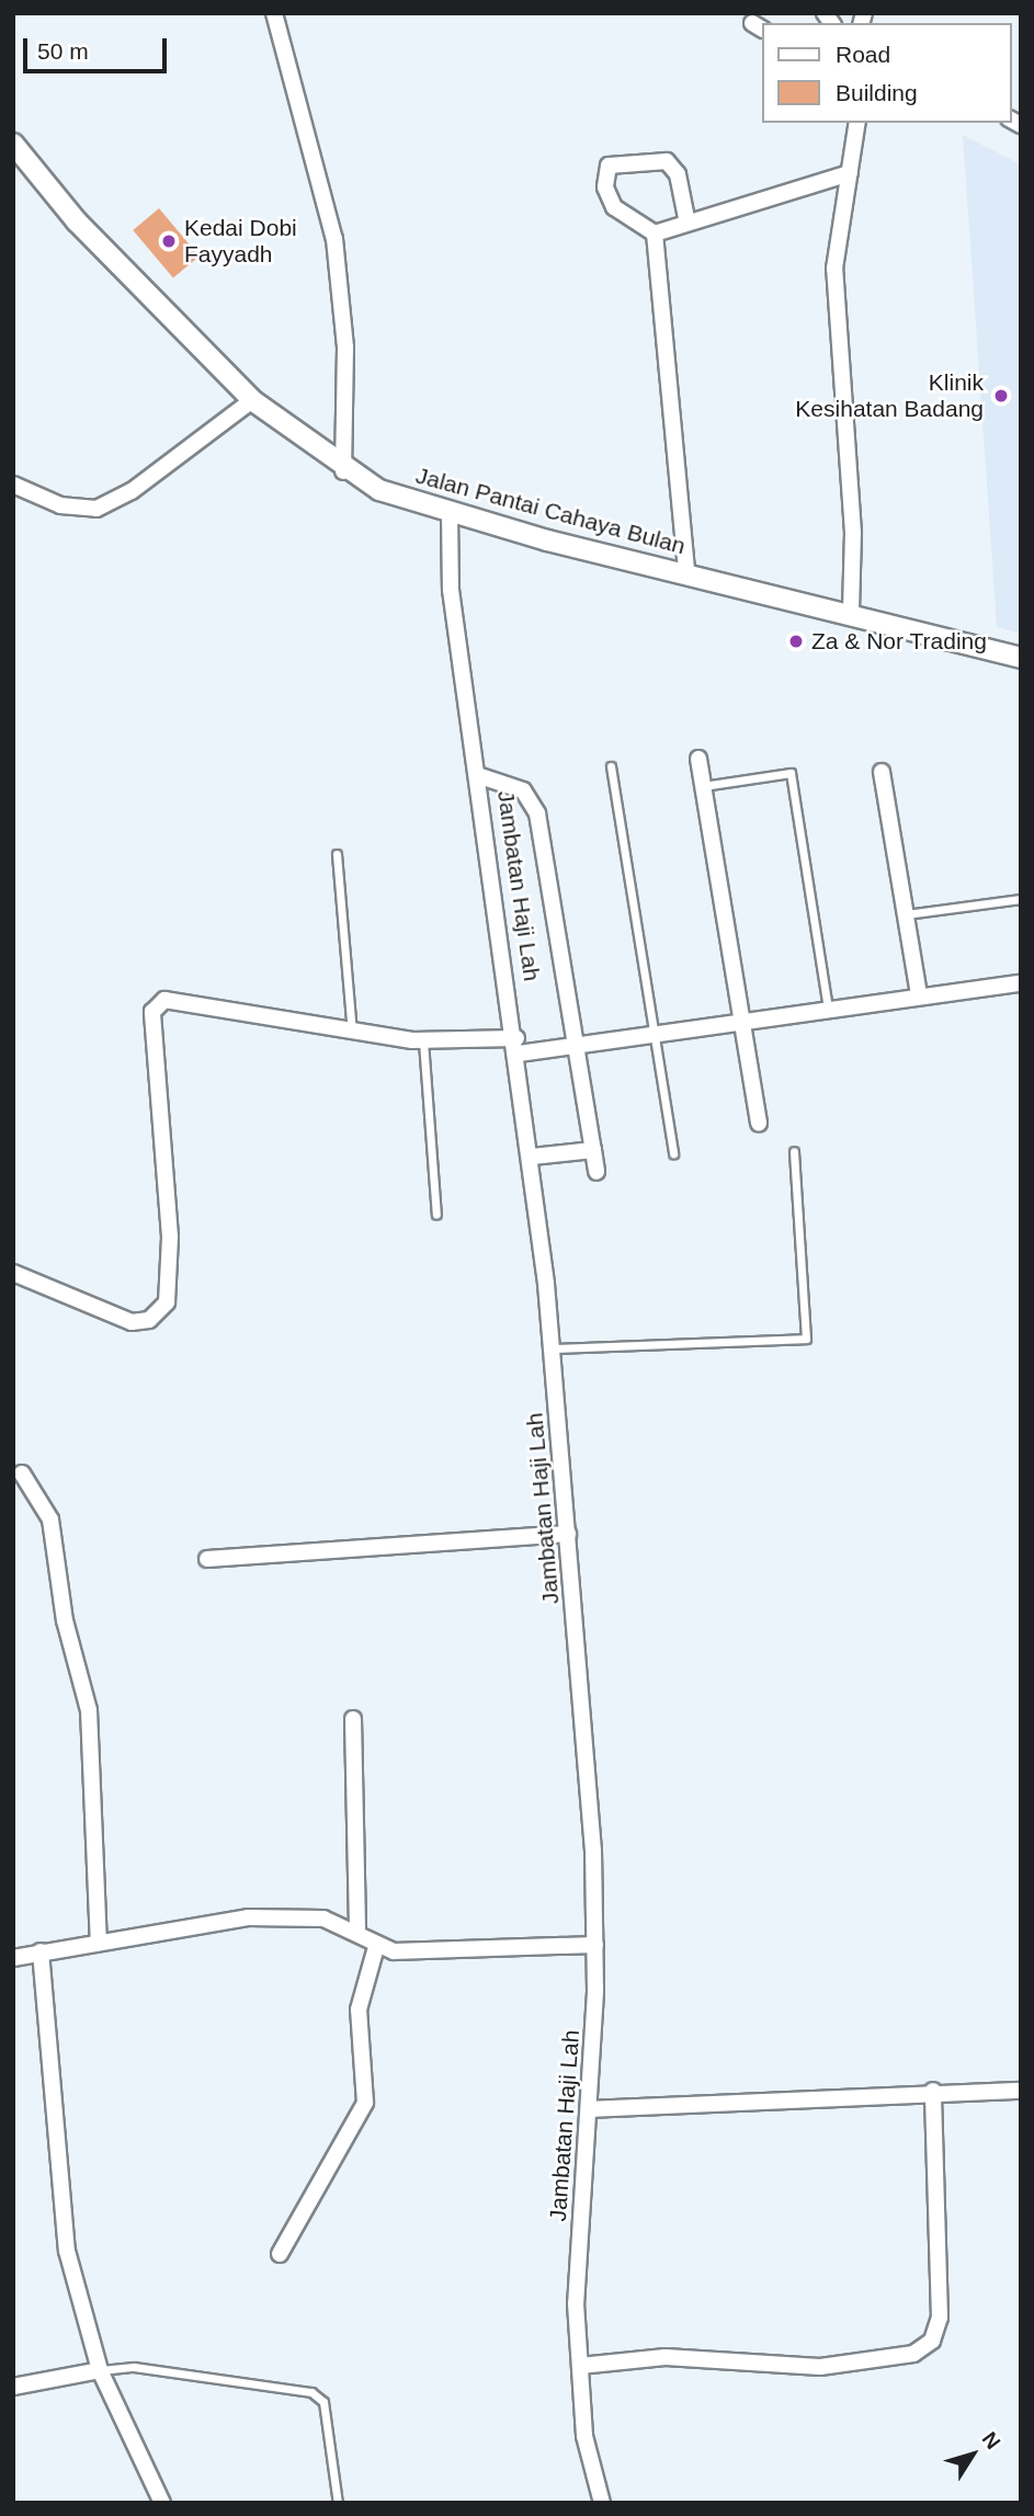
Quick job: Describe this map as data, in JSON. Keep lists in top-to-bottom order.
{
  "streets": {
    "street": ["Jalan Pantai Cahaya Bulan", "Jambatan Haji Lah"]
  },
  "crossings": [
    ["Jalan Pantai Cahaya Bulan", "Jambatan Haji Lah"]
  ],
  "places": ["Kedai Dobi Fayyadh", "Klinik Kesihatan Badang", "Za & Nor Trading"],
  "legend": ["Road", "Building"],
  "scale_bar": "50 m",
  "north": "top right"
}
